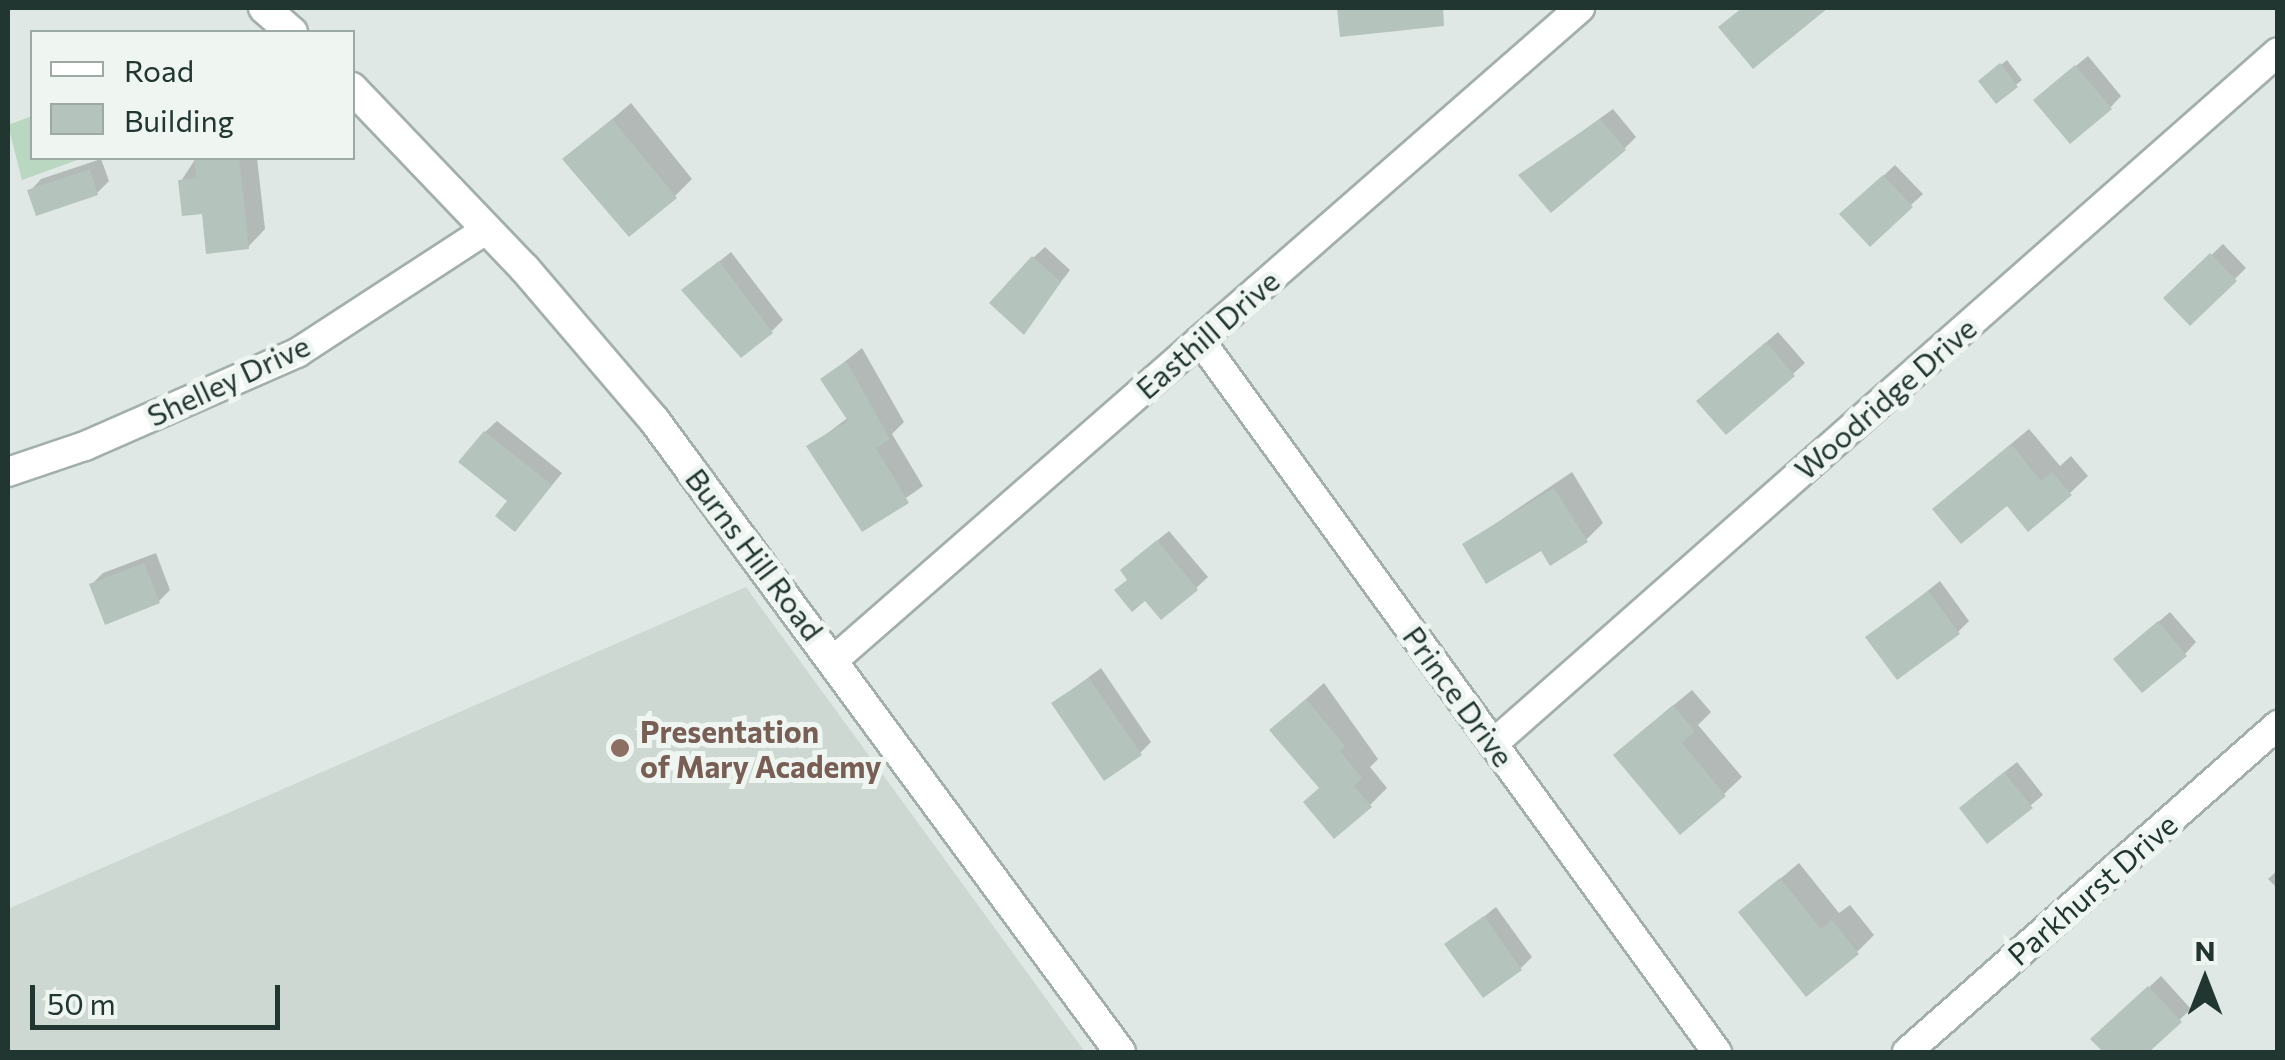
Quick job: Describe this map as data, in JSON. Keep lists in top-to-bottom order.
{
  "streets": {
    "street": [
      "Easthill Drive",
      "Shelley Drive",
      "Woodridge Drive",
      "Burns Hill Road",
      "Prince Drive",
      "Parkhurst Drive"
    ]
  },
  "crossings": [
    ["Easthill Drive", "Burns Hill Road"],
    ["Easthill Drive", "Prince Drive"],
    ["Shelley Drive", "Burns Hill Road"],
    ["Woodridge Drive", "Prince Drive"]
  ],
  "places": ["Presentation of Mary Academy"],
  "legend": ["Road", "Building"],
  "scale_bar": "50 m",
  "north": "top"
}
